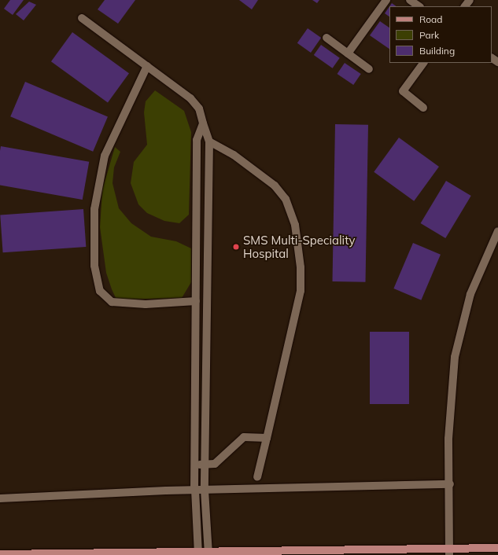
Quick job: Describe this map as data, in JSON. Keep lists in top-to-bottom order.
{
  "places": ["SMS Multi-Speciality Hospital"],
  "legend": ["Road", "Park", "Building"]
}
